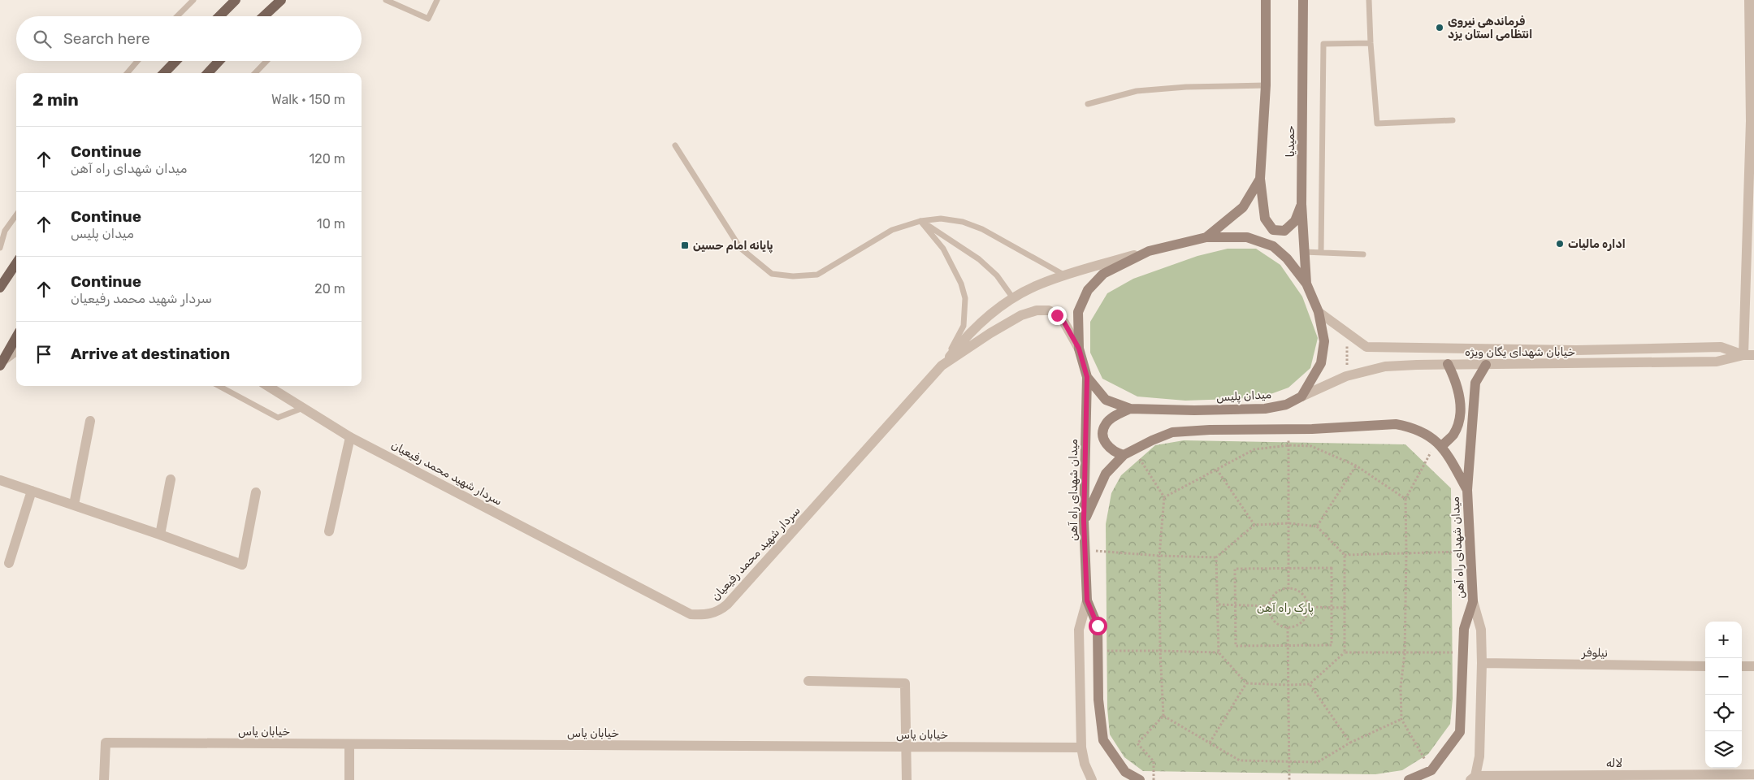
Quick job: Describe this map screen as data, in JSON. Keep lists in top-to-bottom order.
{
  "streets": {
    "main road": ["حمیدیا", "میدان پلیس", "میدان شهدای راه آهن"],
    "street": [
      "خیابان شهدای یگان ویژه",
      "سردار شهید محمد رفیعیان",
      "نیلوفر",
      "خیابان یاس",
      "لاله"
    ]
  },
  "crossings": [
    ["حمیدیا", "میدان پلیس"],
    ["خیابان شهدای یگان ویژه", "میدان پلیس"],
    ["خیابان شهدای یگان ویژه", "میدان شهدای راه آهن"],
    ["میدان پلیس", "سردار شهید محمد رفیعیان"],
    ["میدان پلیس", "میدان شهدای راه آهن"]
  ],
  "parks": ["پارک راه آهن"],
  "places": {
    "other": ["فرماندهی نیروی انتظامی استان یزد", "اداره مالیات"],
    "transit": ["پایانه امام حسین"]
  },
  "page": {
    "search": "Search here",
    "heading": ["2 min", "Walk · 150 m"],
    "list": [
      ["Continue", "میدان شهدای راه آهن", "120 m"],
      ["Continue", "میدان پلیس", "10 m"],
      ["Continue", "سردار شهید محمد رفیعیان", "20 m"],
      "Arrive at destination"
    ],
    "map_buttons": ["+", "−"]
  }
}
